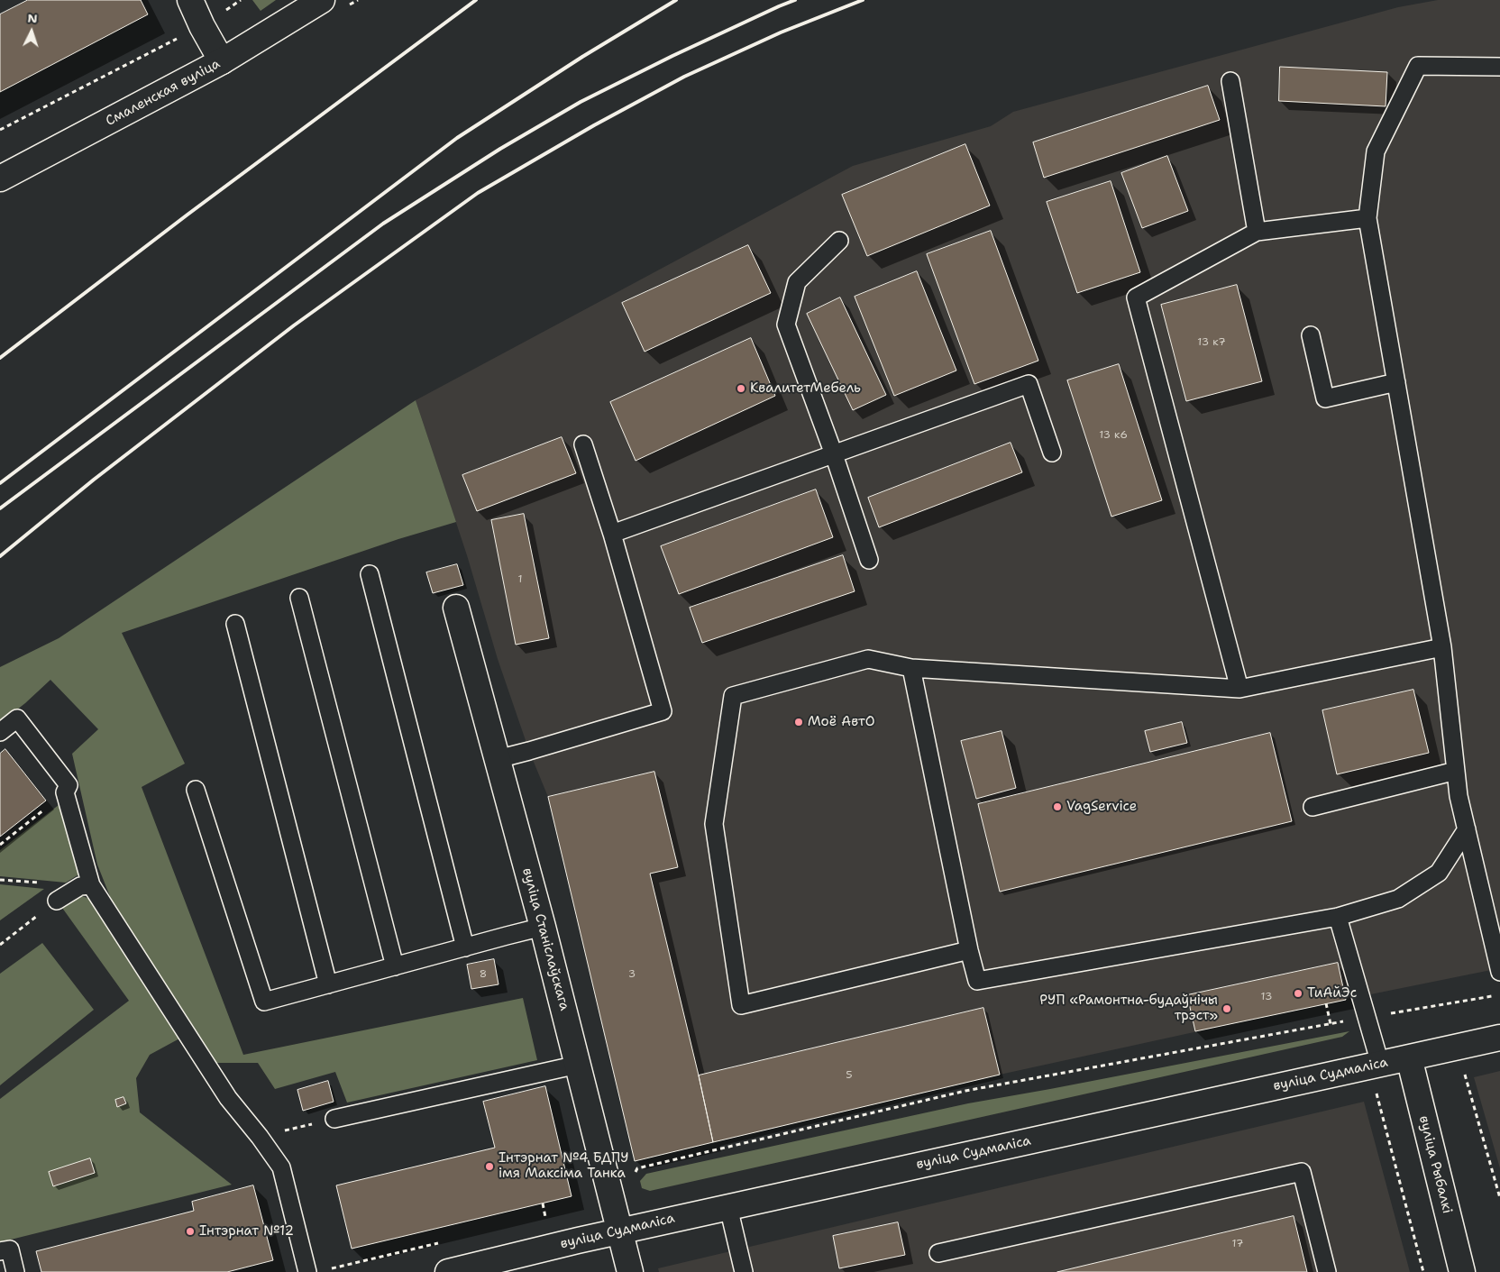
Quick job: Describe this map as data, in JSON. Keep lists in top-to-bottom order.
{
  "streets": {
    "street": [
      "Смаленская вуліца",
      "вуліца Станіслаўскага",
      "вуліца Судмаліса",
      "вуліца Рыбалкі"
    ]
  },
  "crossings": [
    ["вуліца Станіслаўскага", "вуліца Судмаліса"],
    ["вуліца Судмаліса", "вуліца Рыбалкі"]
  ],
  "places": [
    "КвалитетМебель",
    "Моё АвтО",
    "VagService",
    "ТиАйЭс",
    "РУП «Рамонтна-будаўнічы трэст»",
    "Інтэрнат №4 БДПУ імя Максіма Танка",
    "Інтэрнат №12"
  ],
  "house_numbers": [
    "13 к7",
    "13 к6",
    "1",
    "8",
    "3",
    "13",
    "5",
    "17"
  ],
  "north": "top"
}
